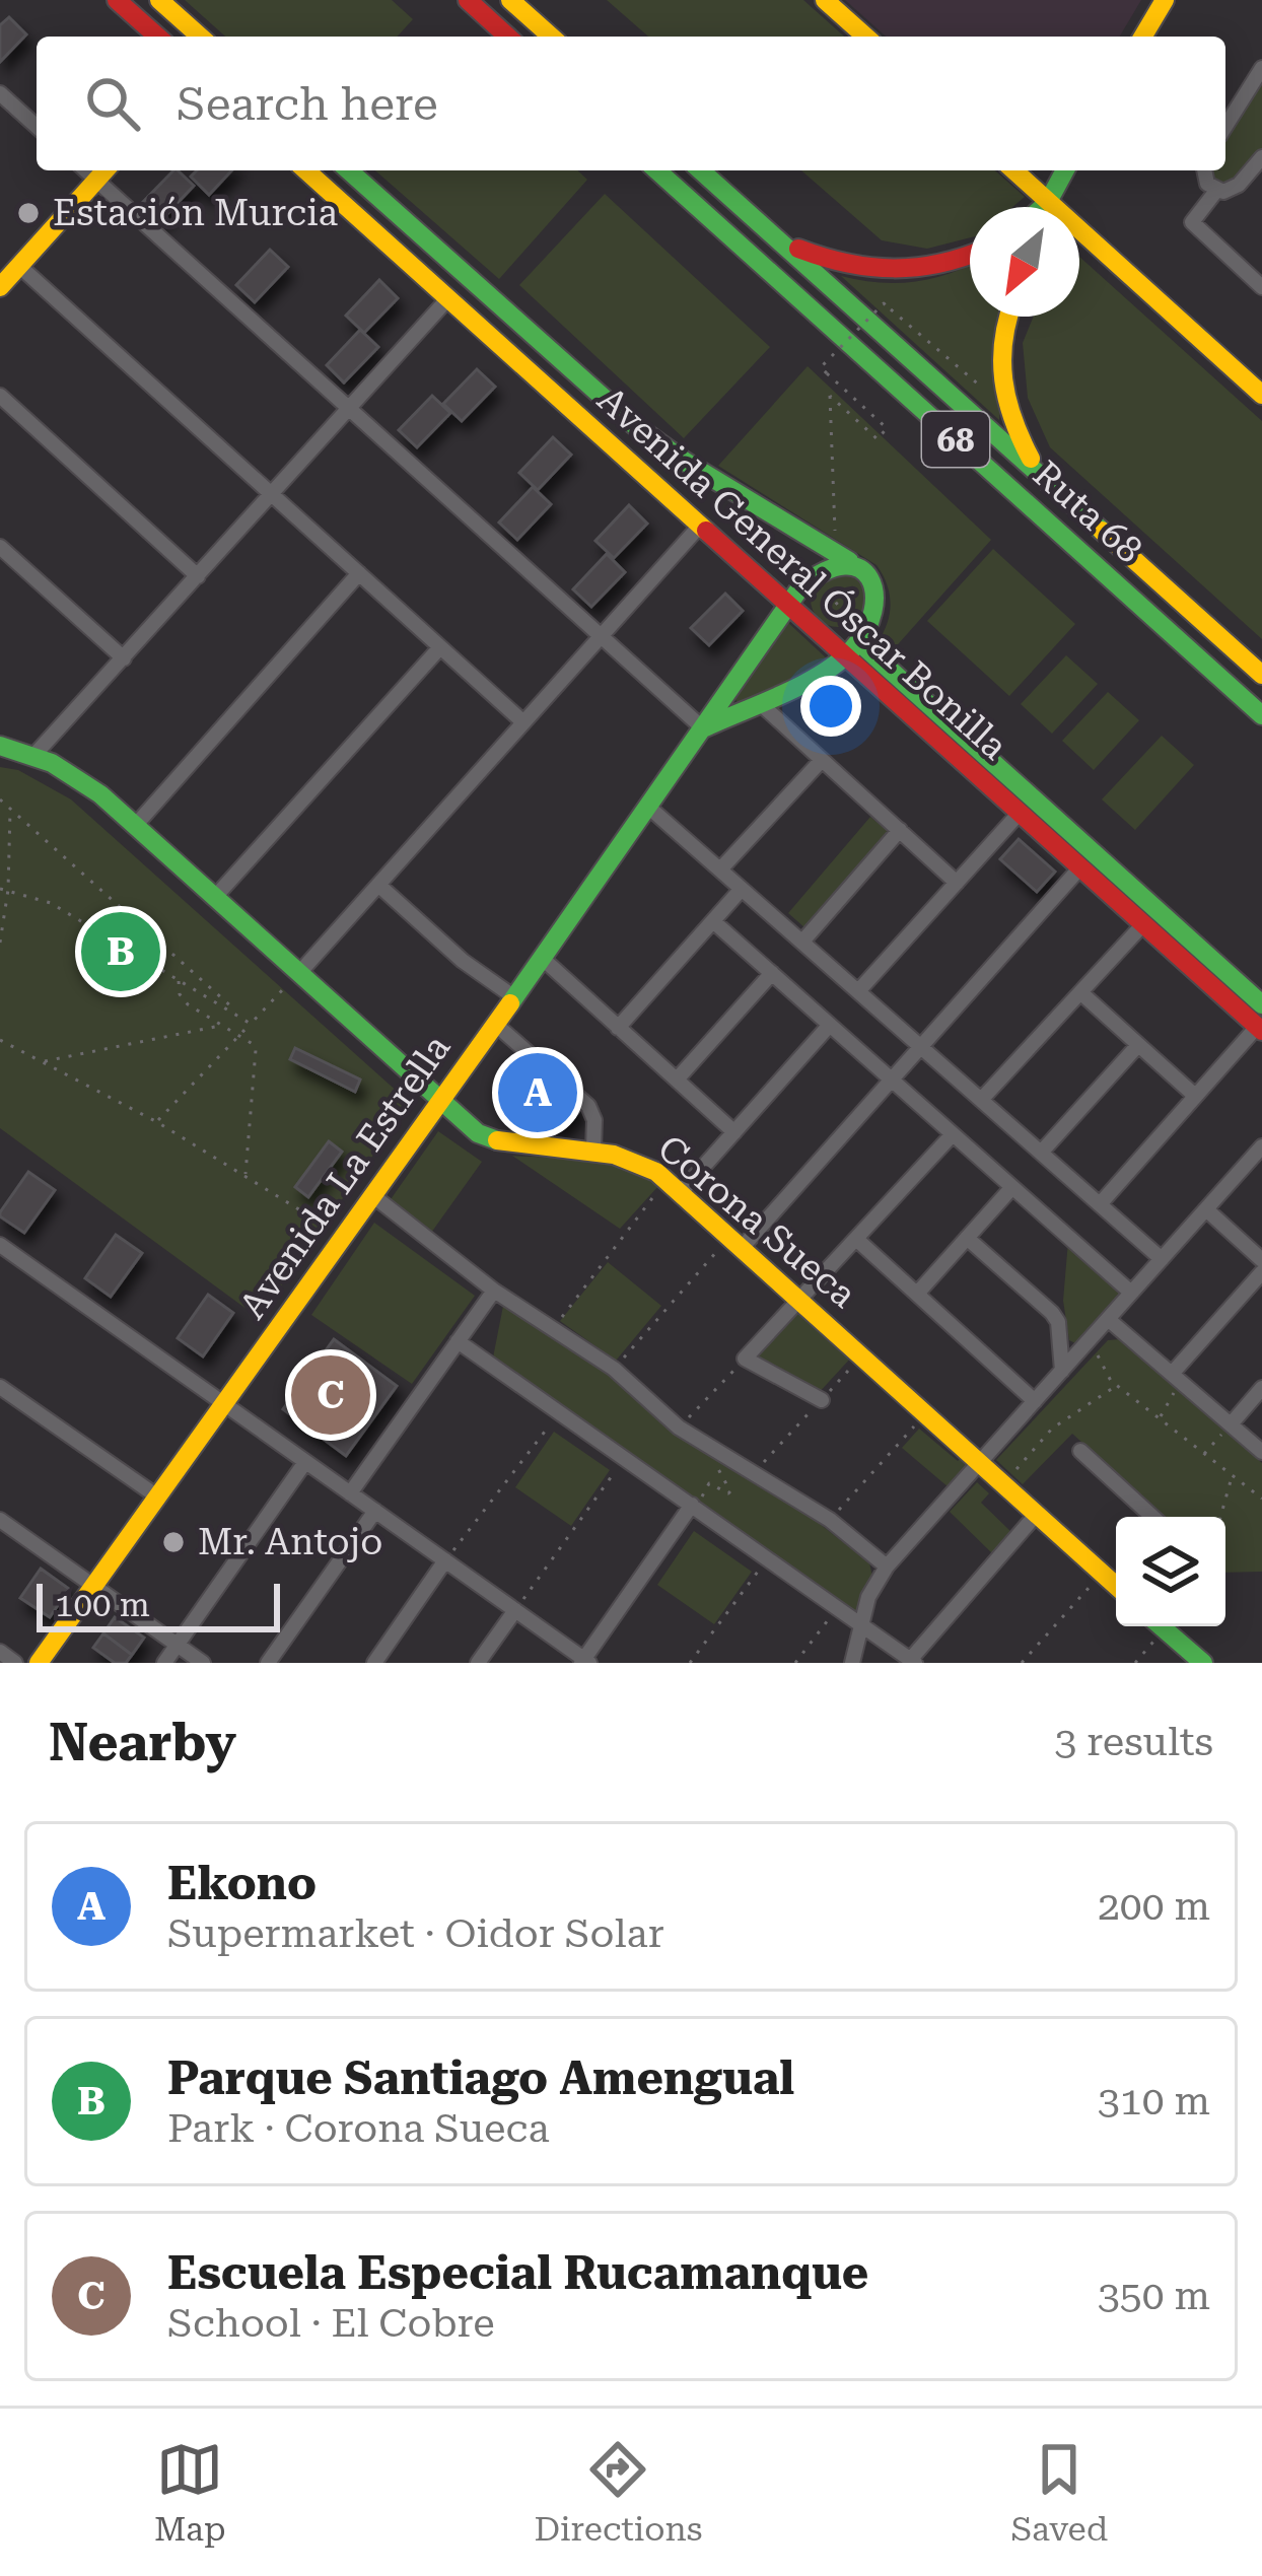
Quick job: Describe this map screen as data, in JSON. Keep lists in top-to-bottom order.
{
  "streets": {
    "main road": [
      "68",
      "Ruta 68",
      "Avenida General Óscar Bonilla",
      "Avenida La Estrella",
      "Corona Sueca"
    ]
  },
  "crossings": [
    ["Avenida General Óscar Bonilla", "Avenida La Estrella"],
    ["Avenida La Estrella", "Corona Sueca"]
  ],
  "places": ["Estación Murcia", "Mr. Antojo"],
  "scale_bar": "100 m",
  "north": "bottom left",
  "page": {
    "search": "Search here",
    "pins": ["B", "A", "C"],
    "scale": "100 m",
    "heading": ["Nearby", "3 results"],
    "list": [
      {
        "mark": "A",
        "name": "Ekono",
        "note": "Supermarket · Oidor Solar",
        "value": "200 m"
      },
      {
        "mark": "B",
        "name": "Parque Santiago Amengual",
        "note": "Park · Corona Sueca",
        "value": "310 m"
      },
      {
        "mark": "C",
        "name": "Escuela Especial Rucamanque",
        "note": "School · El Cobre",
        "value": "350 m"
      }
    ],
    "nav": ["Map", "Directions", "Saved"]
  }
}
